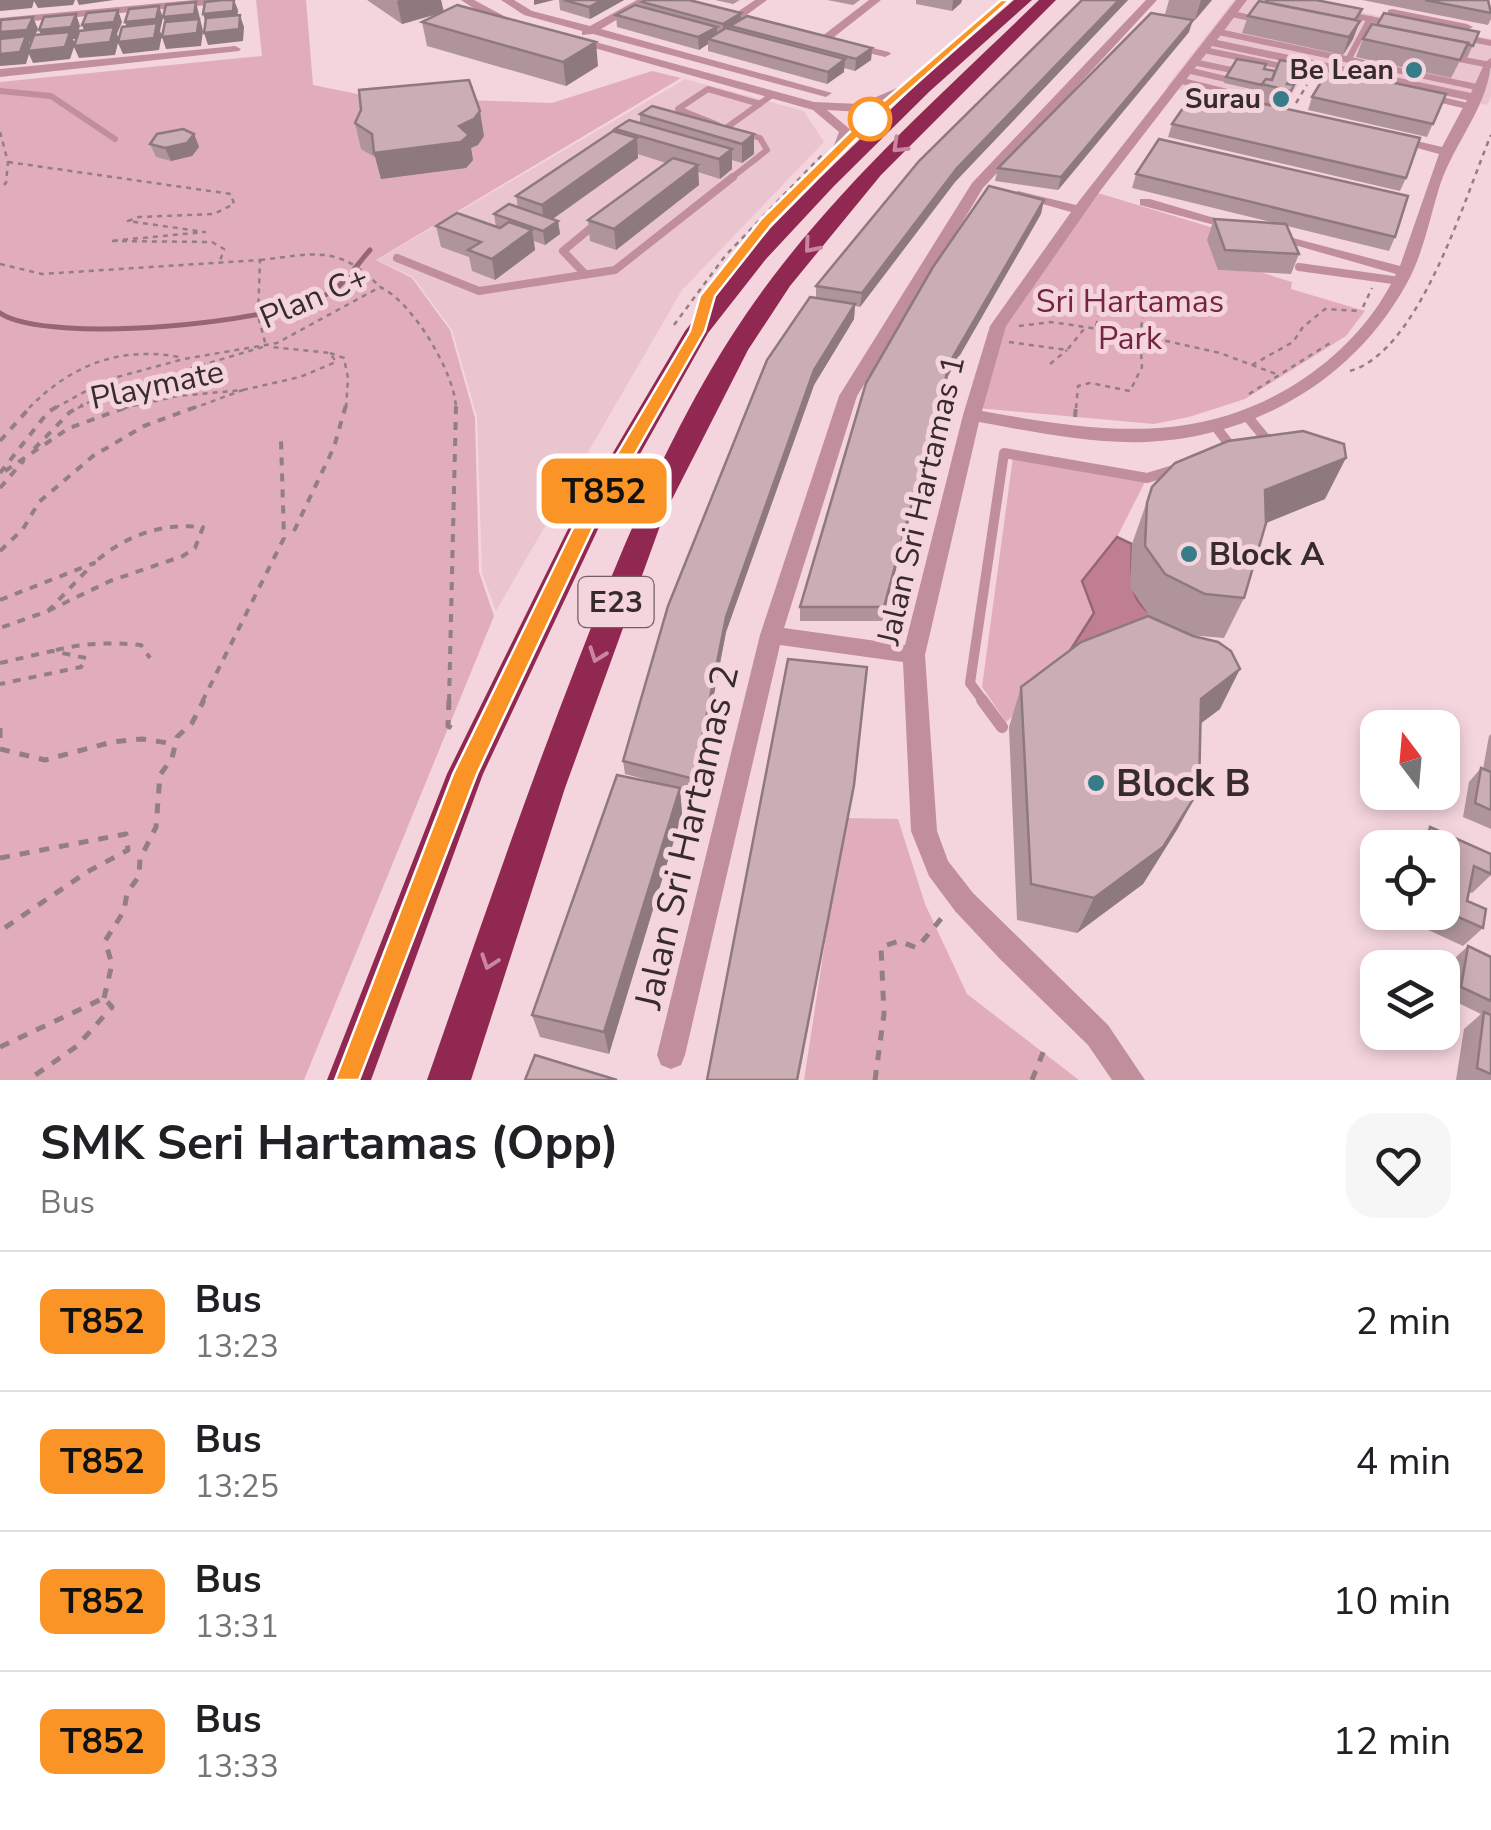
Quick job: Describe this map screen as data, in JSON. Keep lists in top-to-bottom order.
{
  "streets": {
    "highway": ["E23"],
    "street": ["Jalan Sri Hartamas 1", "Jalan Sri Hartamas 2"],
    "path": ["Plan C+", "Playmate"]
  },
  "crossings": [
    ["Jalan Sri Hartamas 1", "Jalan Sri Hartamas 2"]
  ],
  "parks": ["Sri Hartamas Park"],
  "places": [
    "Be Lean",
    "Surau",
    "Block A",
    "Block B"
  ],
  "lines": ["bus line T852"],
  "north": "top",
  "page": {
    "on_map": "T852",
    "heading": ["SMK Seri Hartamas (Opp)", "Bus"],
    "list": [
      {
        "mark": "T852",
        "name": "Bus",
        "note": "13:23",
        "value": "2 min"
      },
      {
        "mark": "T852",
        "name": "Bus",
        "note": "13:25",
        "value": "4 min"
      },
      {
        "mark": "T852",
        "name": "Bus",
        "note": "13:31",
        "value": "10 min"
      },
      {
        "mark": "T852",
        "name": "Bus",
        "note": "13:33",
        "value": "12 min"
      }
    ]
  }
}
